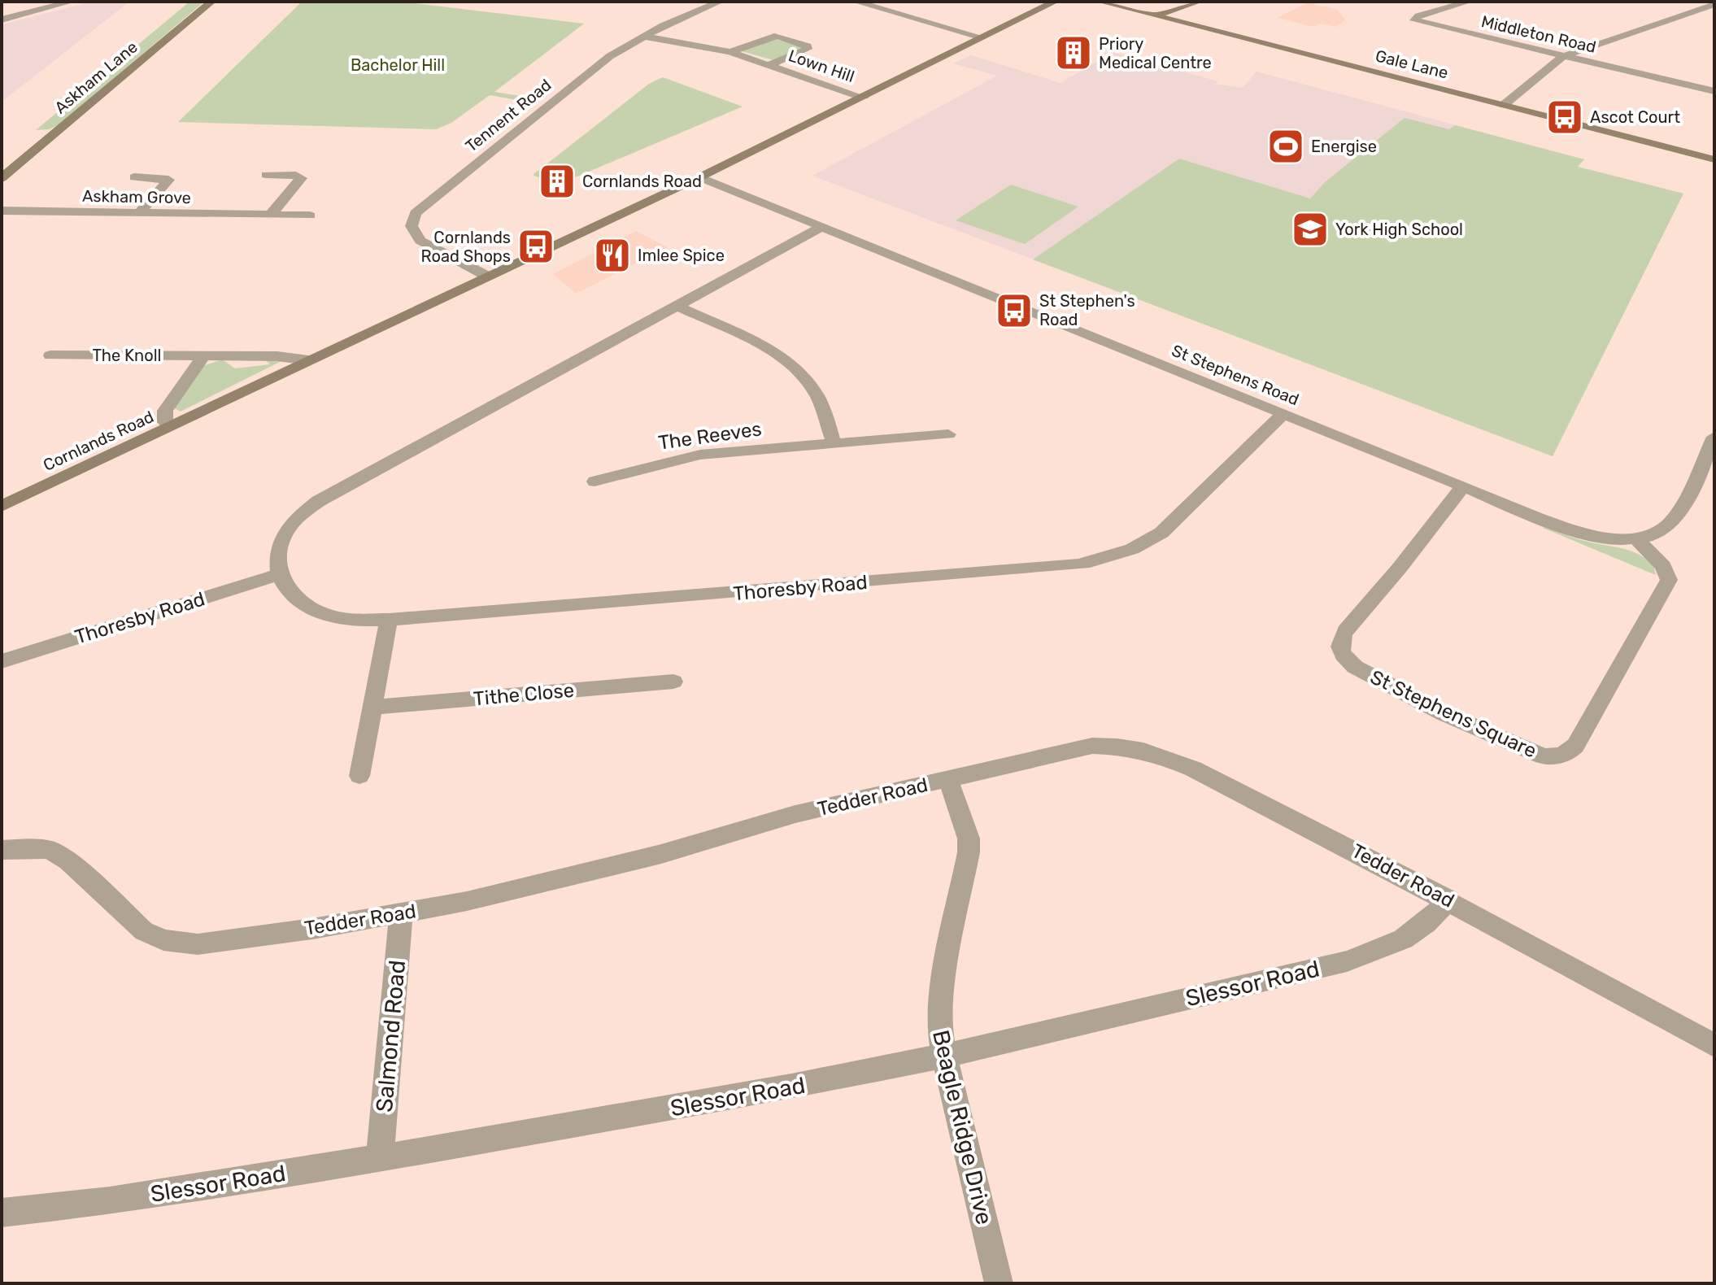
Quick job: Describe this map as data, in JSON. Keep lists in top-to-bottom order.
{
  "streets": {
    "street": [
      "Middleton Road",
      "Gale Lane",
      "Lown Hill",
      "Askham Lane",
      "Tennent Road",
      "Askham Grove",
      "The Knoll",
      "St Stephens Road",
      "The Reeves",
      "Cornlands Road",
      "Thoresby Road",
      "Tithe Close",
      "St Stephens Square",
      "Tedder Road",
      "Slessor Road",
      "Salmond Road",
      "Beagle Ridge Drive"
    ]
  },
  "crossings": [
    ["Lown Hill", "Tennent Road"],
    ["Lown Hill", "Cornlands Road"],
    ["Tennent Road", "Cornlands Road"],
    ["The Knoll", "Cornlands Road"],
    ["St Stephens Road", "Cornlands Road"],
    ["St Stephens Road", "Thoresby Road"],
    ["St Stephens Road", "St Stephens Square"],
    ["Tedder Road", "Slessor Road"],
    ["Tedder Road", "Salmond Road"],
    ["Tedder Road", "Beagle Ridge Drive"],
    ["Slessor Road", "Salmond Road"],
    ["Slessor Road", "Beagle Ridge Drive"]
  ],
  "parks": ["Bachelor Hill"],
  "places": {
    "building": ["Priory Medical Centre", "Cornlands Road"],
    "bus stop": ["Ascot Court", "Cornlands Road Shops", "St Stephen's Road"],
    "sports": ["Energise"],
    "school or university": ["York High School"],
    "restaurant": ["Imlee Spice"]
  }
}
